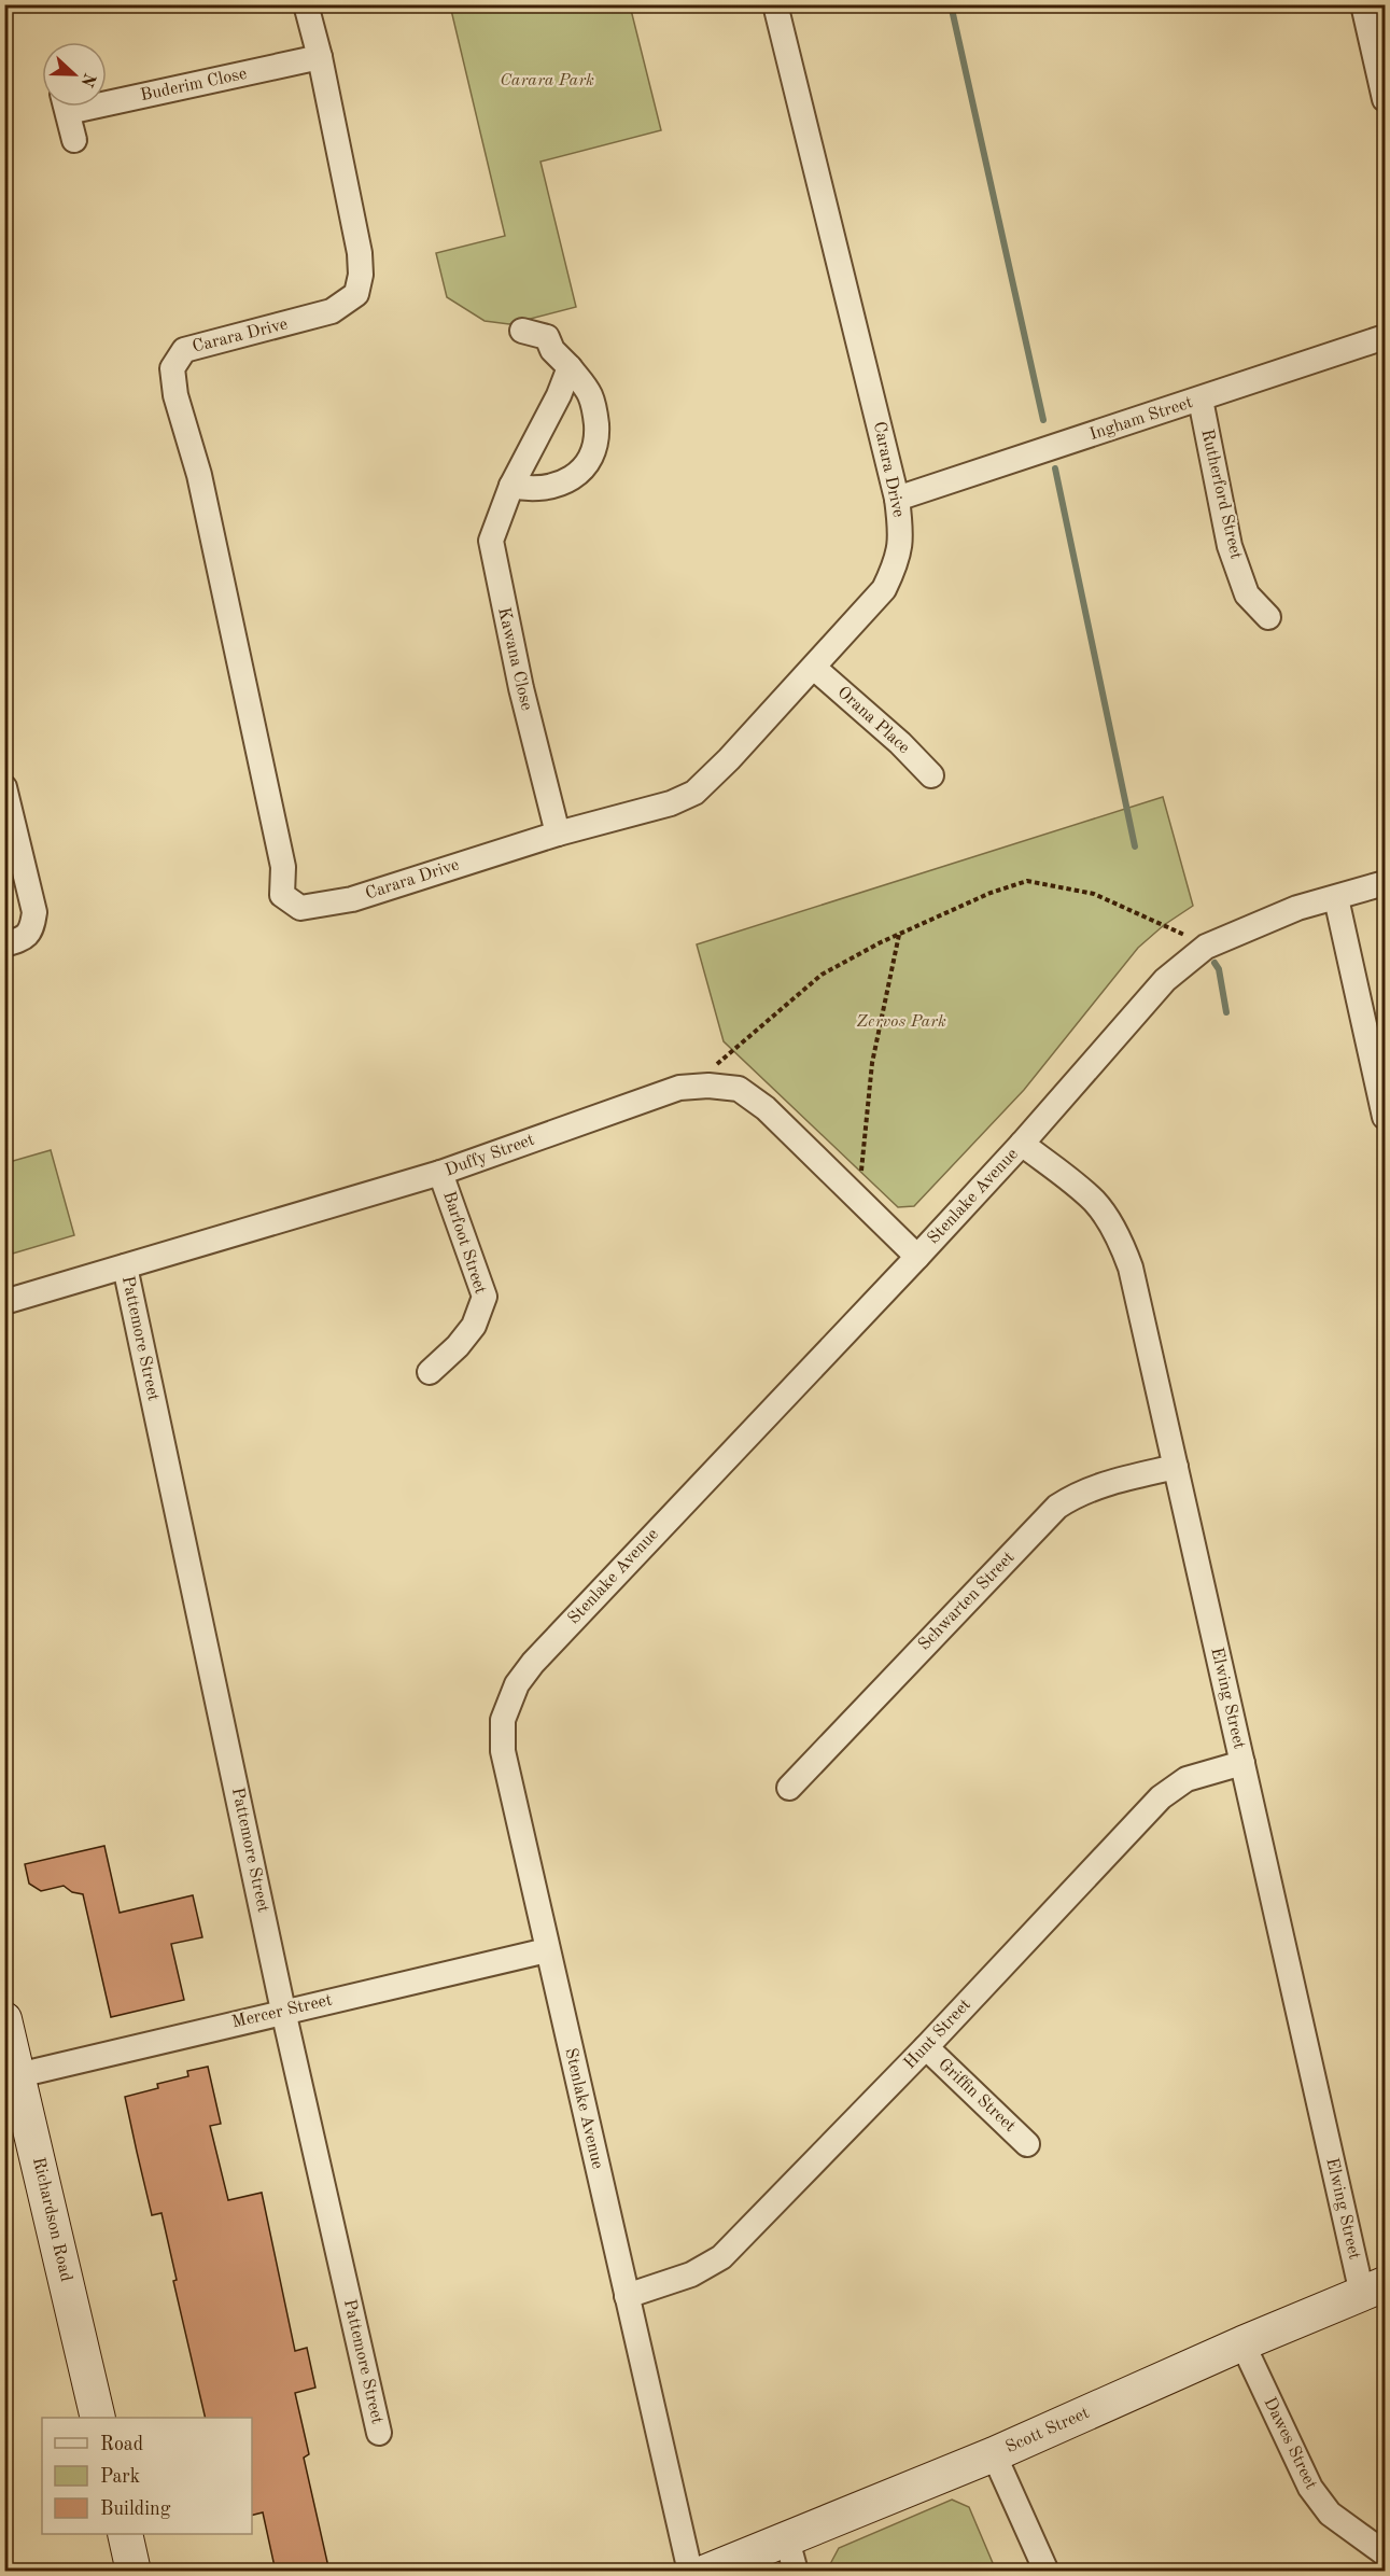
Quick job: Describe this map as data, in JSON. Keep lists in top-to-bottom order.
{
  "streets": {
    "street": [
      "Buderim Close",
      "Carara Drive",
      "Ingham Street",
      "Rutherford Street",
      "Kawana Close",
      "Orana Place",
      "Duffy Street",
      "Stenlake Avenue",
      "Barfoot Street",
      "Pattemore Street",
      "Schwarten Street",
      "Elwing Street",
      "Mercer Street",
      "Hunt Street",
      "Griffin Street",
      "Richardson Road",
      "Scott Street",
      "Dawes Street"
    ]
  },
  "crossings": [
    ["Buderim Close", "Carara Drive"],
    ["Carara Drive", "Ingham Street"],
    ["Carara Drive", "Kawana Close"],
    ["Carara Drive", "Orana Place"],
    ["Ingham Street", "Rutherford Street"],
    ["Duffy Street", "Stenlake Avenue"],
    ["Duffy Street", "Barfoot Street"],
    ["Duffy Street", "Pattemore Street"],
    ["Stenlake Avenue", "Elwing Street"],
    ["Stenlake Avenue", "Mercer Street"],
    ["Stenlake Avenue", "Hunt Street"],
    ["Pattemore Street", "Mercer Street"],
    ["Schwarten Street", "Elwing Street"],
    ["Elwing Street", "Hunt Street"],
    ["Elwing Street", "Scott Street"],
    ["Mercer Street", "Richardson Road"],
    ["Hunt Street", "Griffin Street"],
    ["Scott Street", "Dawes Street"]
  ],
  "parks": ["Carara Park", "Zervos Park"],
  "legend": ["Road", "Park", "Building"],
  "north": "right"
}
